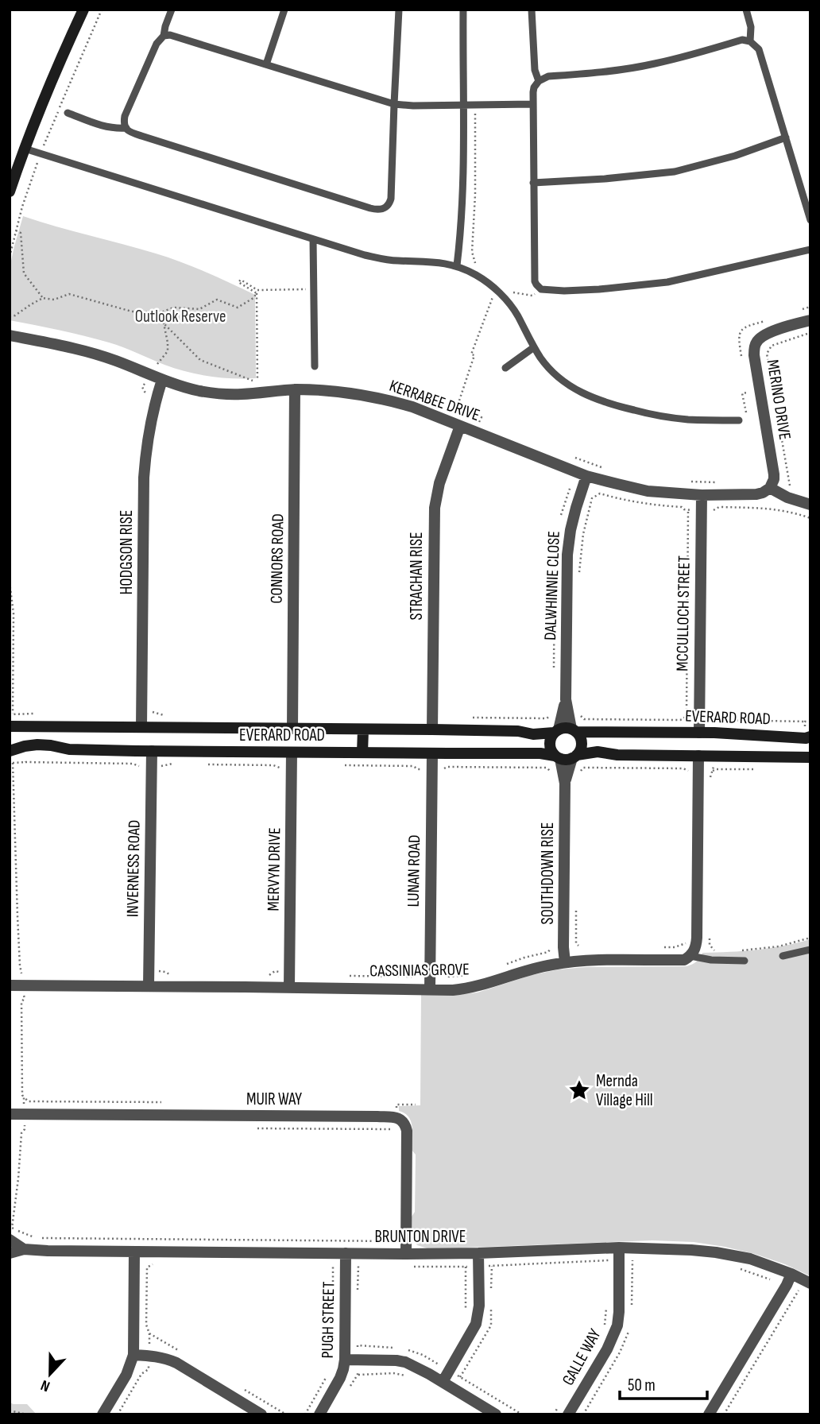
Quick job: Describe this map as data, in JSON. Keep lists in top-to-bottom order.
{
  "streets": {
    "street": [
      "MERINO DRIVE",
      "KERRABEE DRIVE",
      "HODGSON RISE",
      "CONNORS ROAD",
      "STRACHAN RISE",
      "DALWHINNIE CLOSE",
      "MCCULLOCH STREET",
      "EVERARD ROAD",
      "INVERNESS ROAD",
      "MERVYN DRIVE",
      "LUNAN ROAD",
      "SOUTHDOWN RISE",
      "CASSINIAS GROVE",
      "MUIR WAY",
      "BRUNTON DRIVE",
      "PUGH STREET",
      "GALLE WAY"
    ]
  },
  "crossings": [
    ["MERINO DRIVE", "KERRABEE DRIVE"],
    ["KERRABEE DRIVE", "HODGSON RISE"],
    ["KERRABEE DRIVE", "CONNORS ROAD"],
    ["KERRABEE DRIVE", "STRACHAN RISE"],
    ["KERRABEE DRIVE", "DALWHINNIE CLOSE"],
    ["KERRABEE DRIVE", "MCCULLOCH STREET"],
    ["HODGSON RISE", "EVERARD ROAD"],
    ["CONNORS ROAD", "EVERARD ROAD"],
    ["STRACHAN RISE", "EVERARD ROAD"],
    ["DALWHINNIE CLOSE", "EVERARD ROAD"],
    ["DALWHINNIE CLOSE", "SOUTHDOWN RISE"],
    ["MCCULLOCH STREET", "EVERARD ROAD"],
    ["EVERARD ROAD", "INVERNESS ROAD"],
    ["EVERARD ROAD", "MERVYN DRIVE"],
    ["EVERARD ROAD", "LUNAN ROAD"],
    ["EVERARD ROAD", "SOUTHDOWN RISE"],
    ["INVERNESS ROAD", "CASSINIAS GROVE"],
    ["MERVYN DRIVE", "CASSINIAS GROVE"],
    ["LUNAN ROAD", "CASSINIAS GROVE"],
    ["SOUTHDOWN RISE", "CASSINIAS GROVE"],
    ["MUIR WAY", "BRUNTON DRIVE"],
    ["BRUNTON DRIVE", "PUGH STREET"],
    ["BRUNTON DRIVE", "GALLE WAY"]
  ],
  "parks": ["Outlook Reserve"],
  "places": {
    "place": ["Mernda Village Hill"]
  },
  "scale_bar": "50 m",
  "north": "bottom"
}
